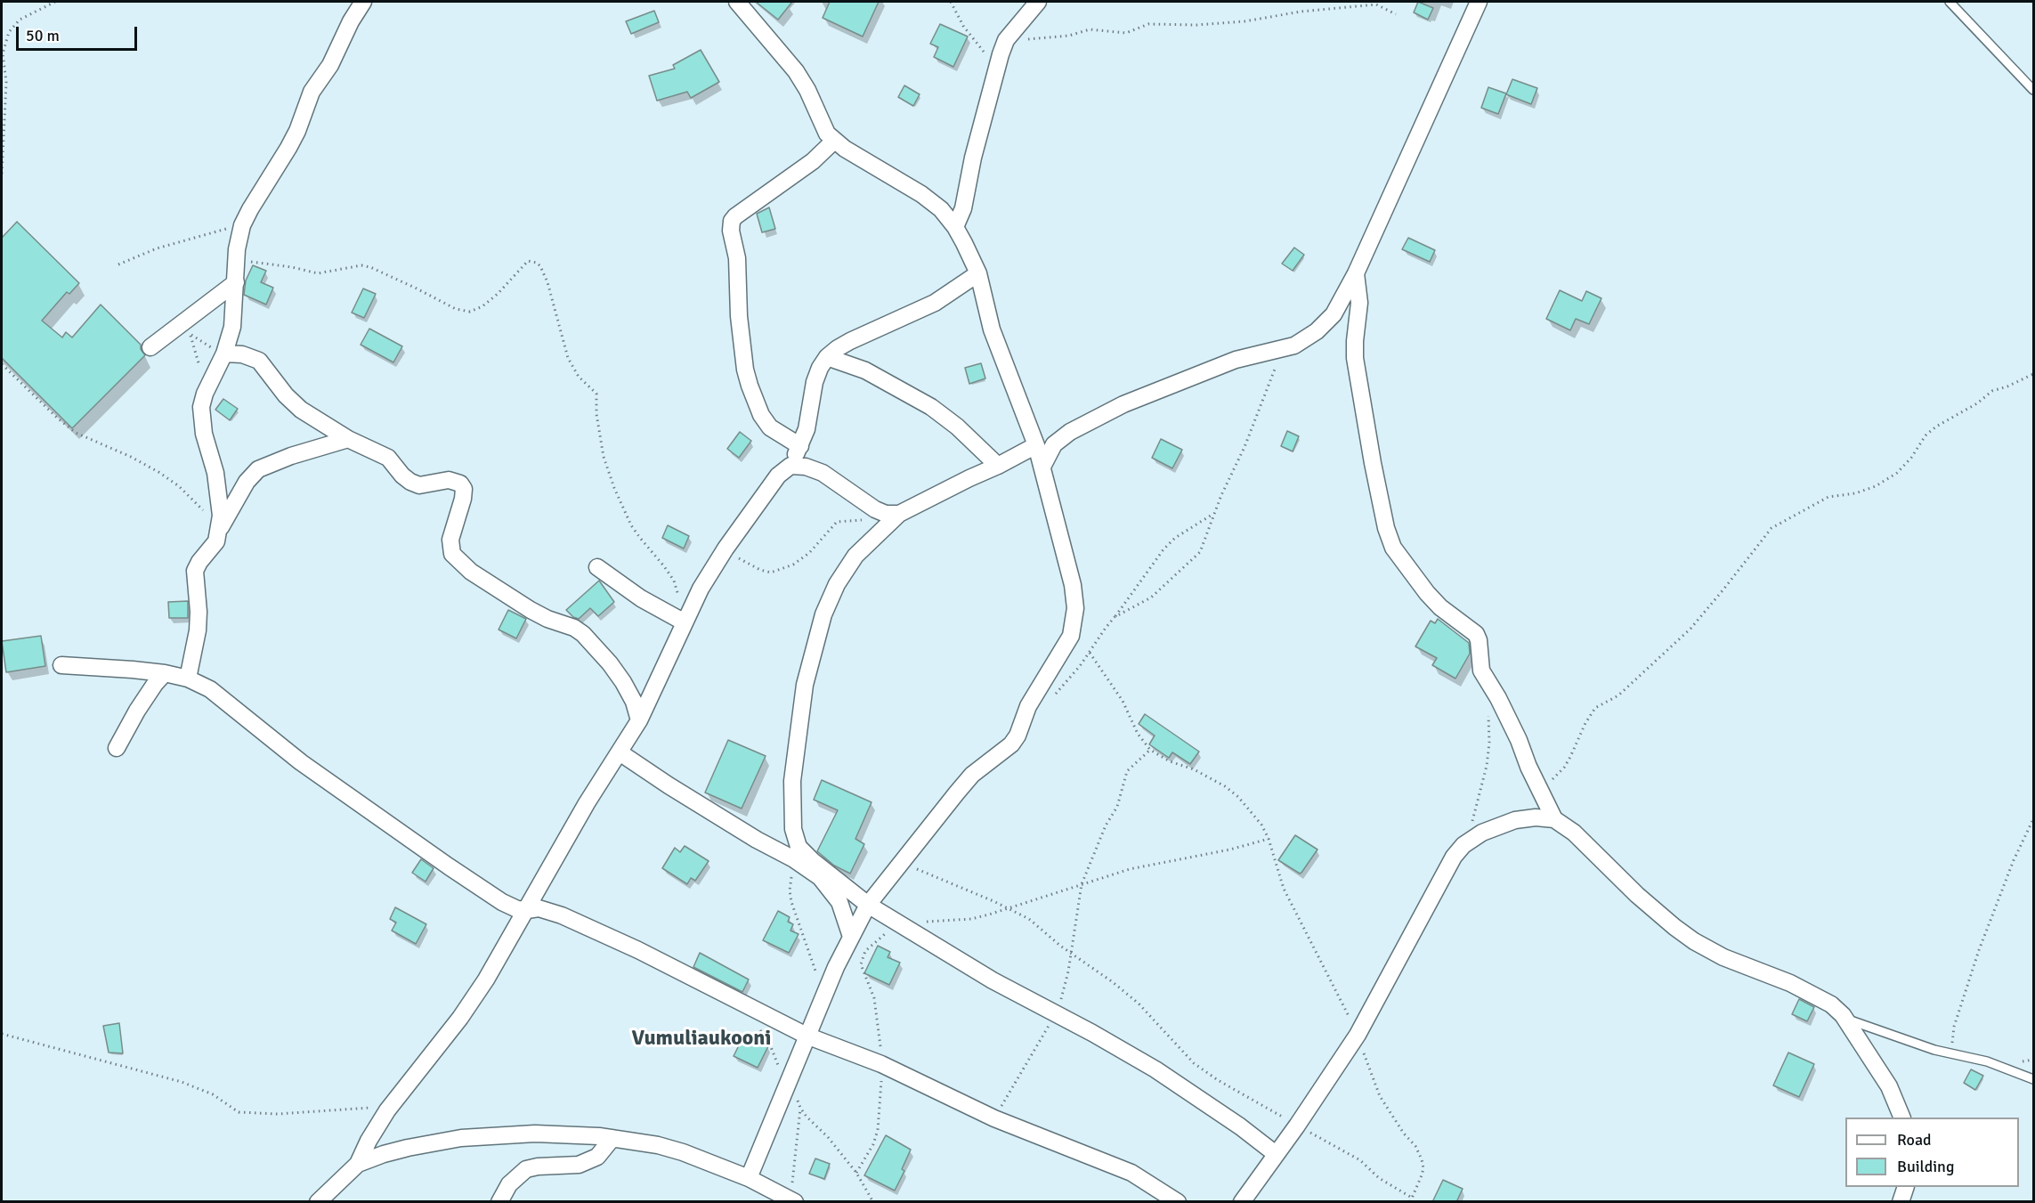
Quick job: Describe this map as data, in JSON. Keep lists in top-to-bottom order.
{
  "districts": ["Vumuliaukooni"],
  "legend": ["Road", "Building"],
  "scale_bar": "50 m"
}
